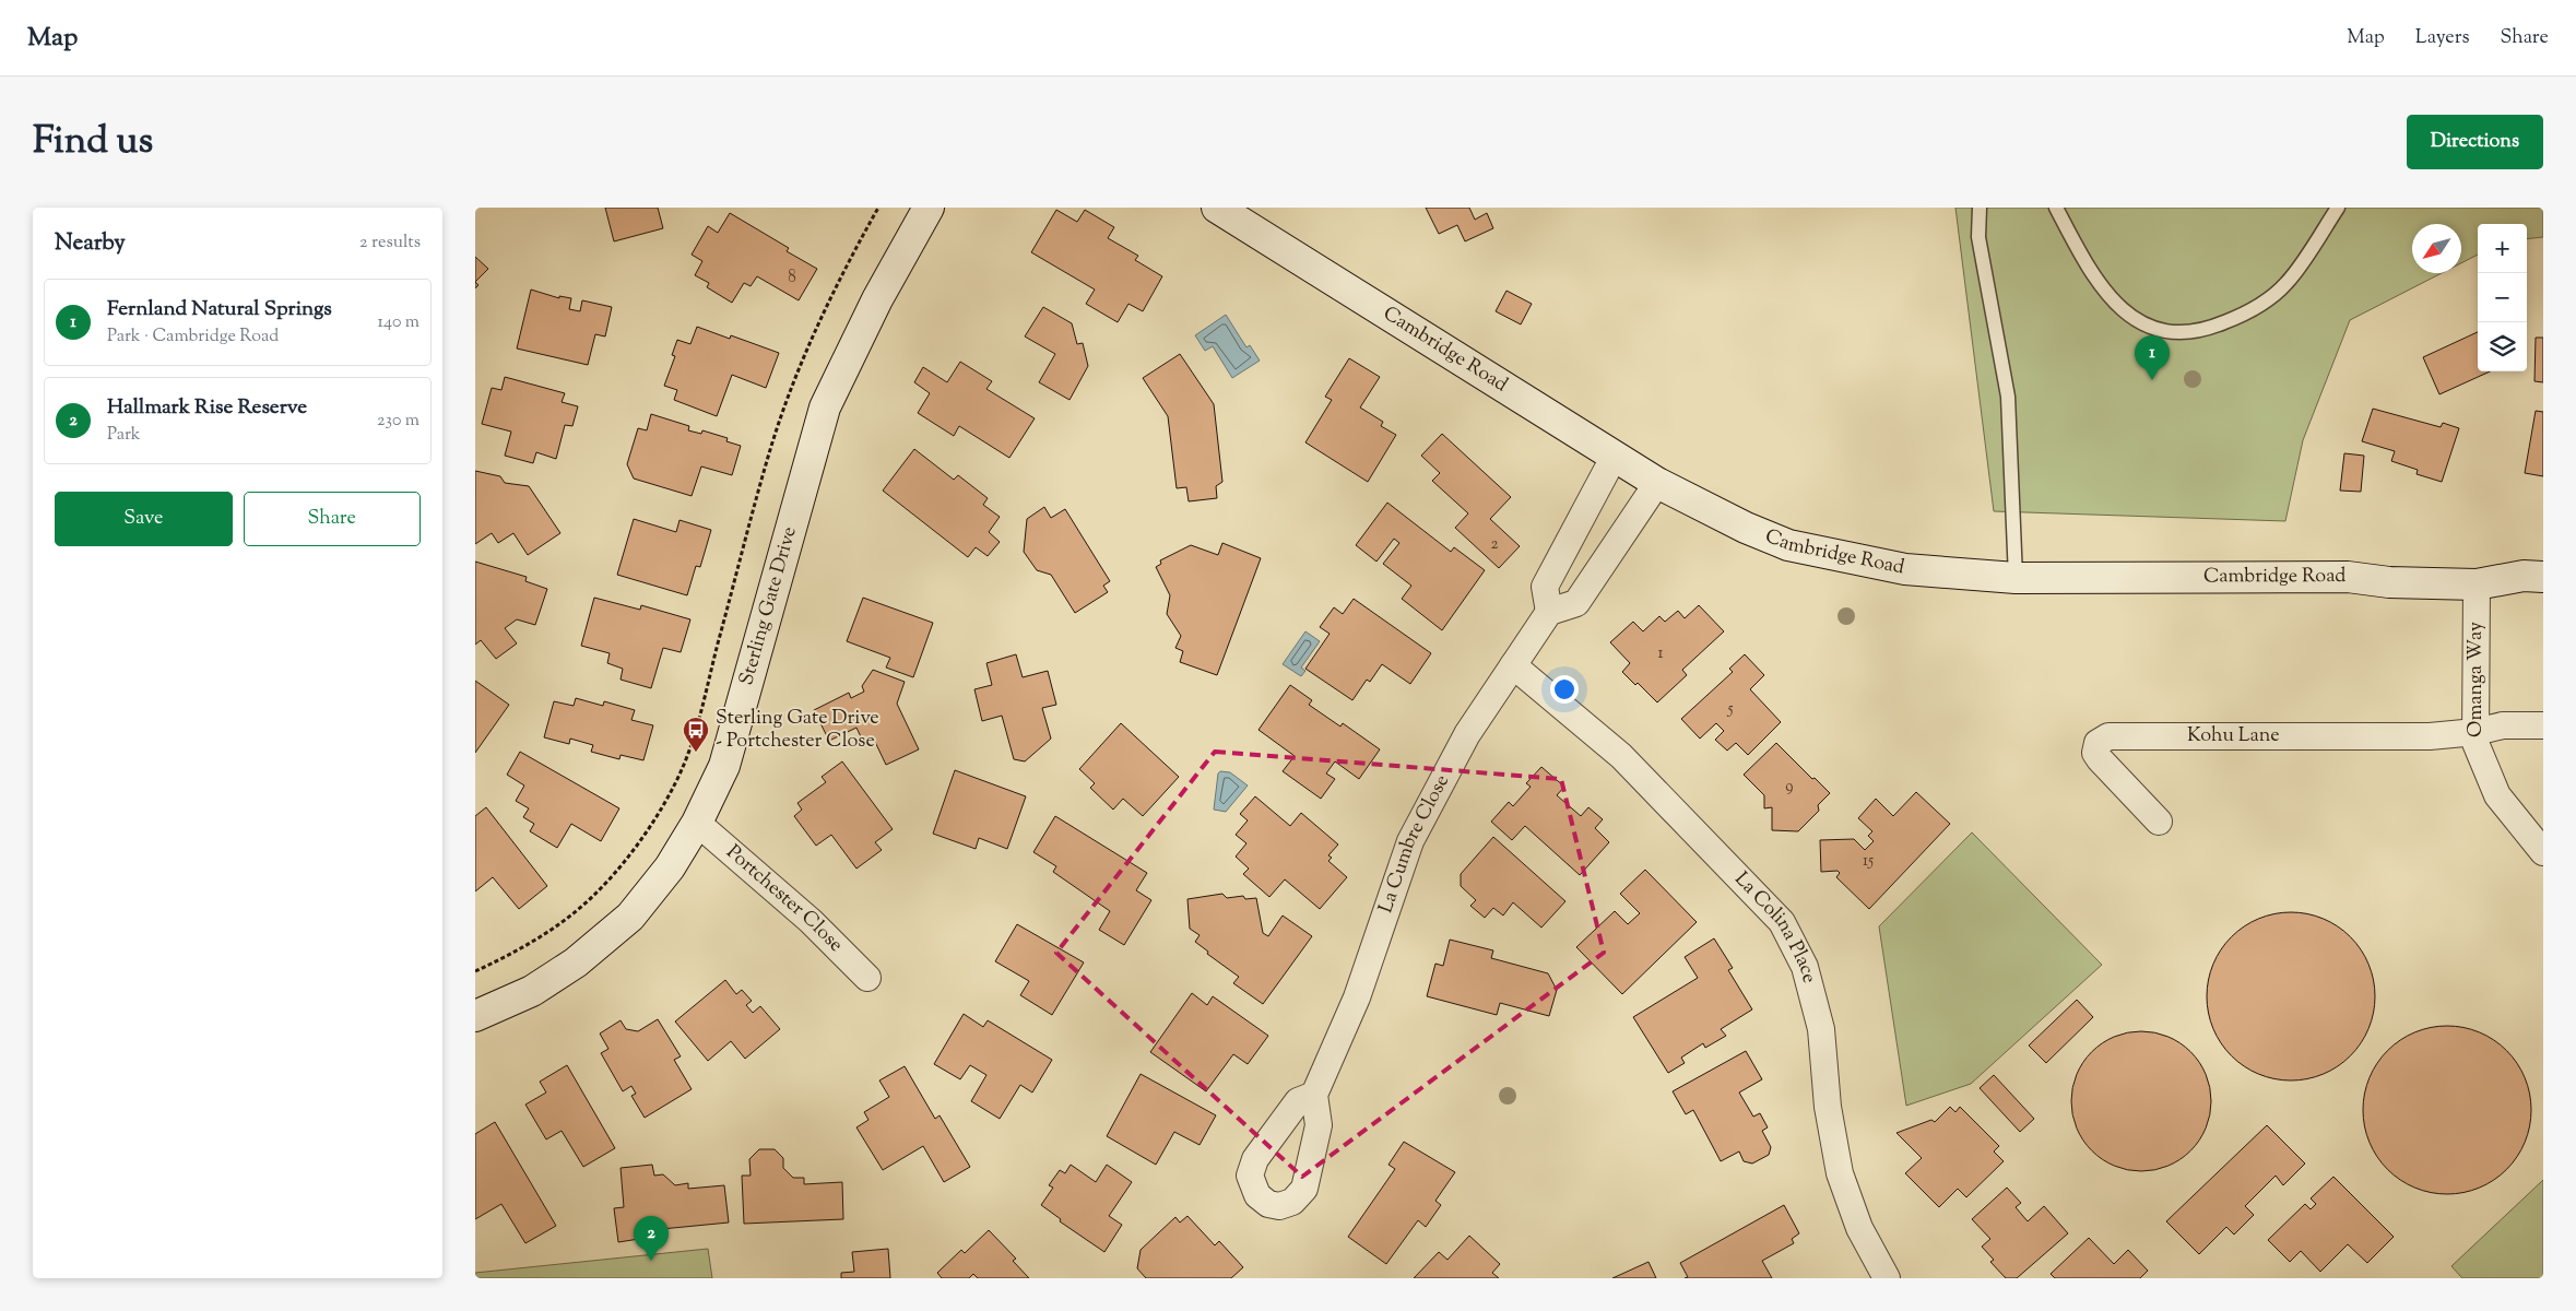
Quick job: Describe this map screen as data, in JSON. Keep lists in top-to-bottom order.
{
  "streets": {
    "main road": ["Cambridge Road", "Sterling Gate Drive"],
    "street": [
      "Omanga Way",
      "Kohu Lane",
      "La Cumbre Close",
      "Portchester Close",
      "La Colina Place"
    ]
  },
  "crossings": [
    ["Cambridge Road", "Omanga Way"],
    ["Sterling Gate Drive", "Portchester Close"],
    ["Omanga Way", "Kohu Lane"],
    ["La Cumbre Close", "La Colina Place"]
  ],
  "places": {
    "bus stop": ["Sterling Gate Drive - Portchester Close"]
  },
  "house_numbers": [
    "8",
    "2",
    "1",
    "5",
    "9",
    "15"
  ],
  "north": "bottom left",
  "page": {
    "header": "Map",
    "nav": ["Map", "Layers", "Share"],
    "title": "Find us",
    "buttons": [
      "Directions",
      ["Save", "Share"]
    ],
    "heading": ["Nearby", "2 results"],
    "map_buttons": ["+", "−"],
    "list": [
      {
        "mark": "1",
        "name": "Fernland Natural Springs",
        "note": "Park · Cambridge Road",
        "value": "140 m"
      },
      {
        "mark": "2",
        "name": "Hallmark Rise Reserve",
        "note": "Park",
        "value": "230 m"
      }
    ],
    "pins": ["1", "2"]
  }
}
